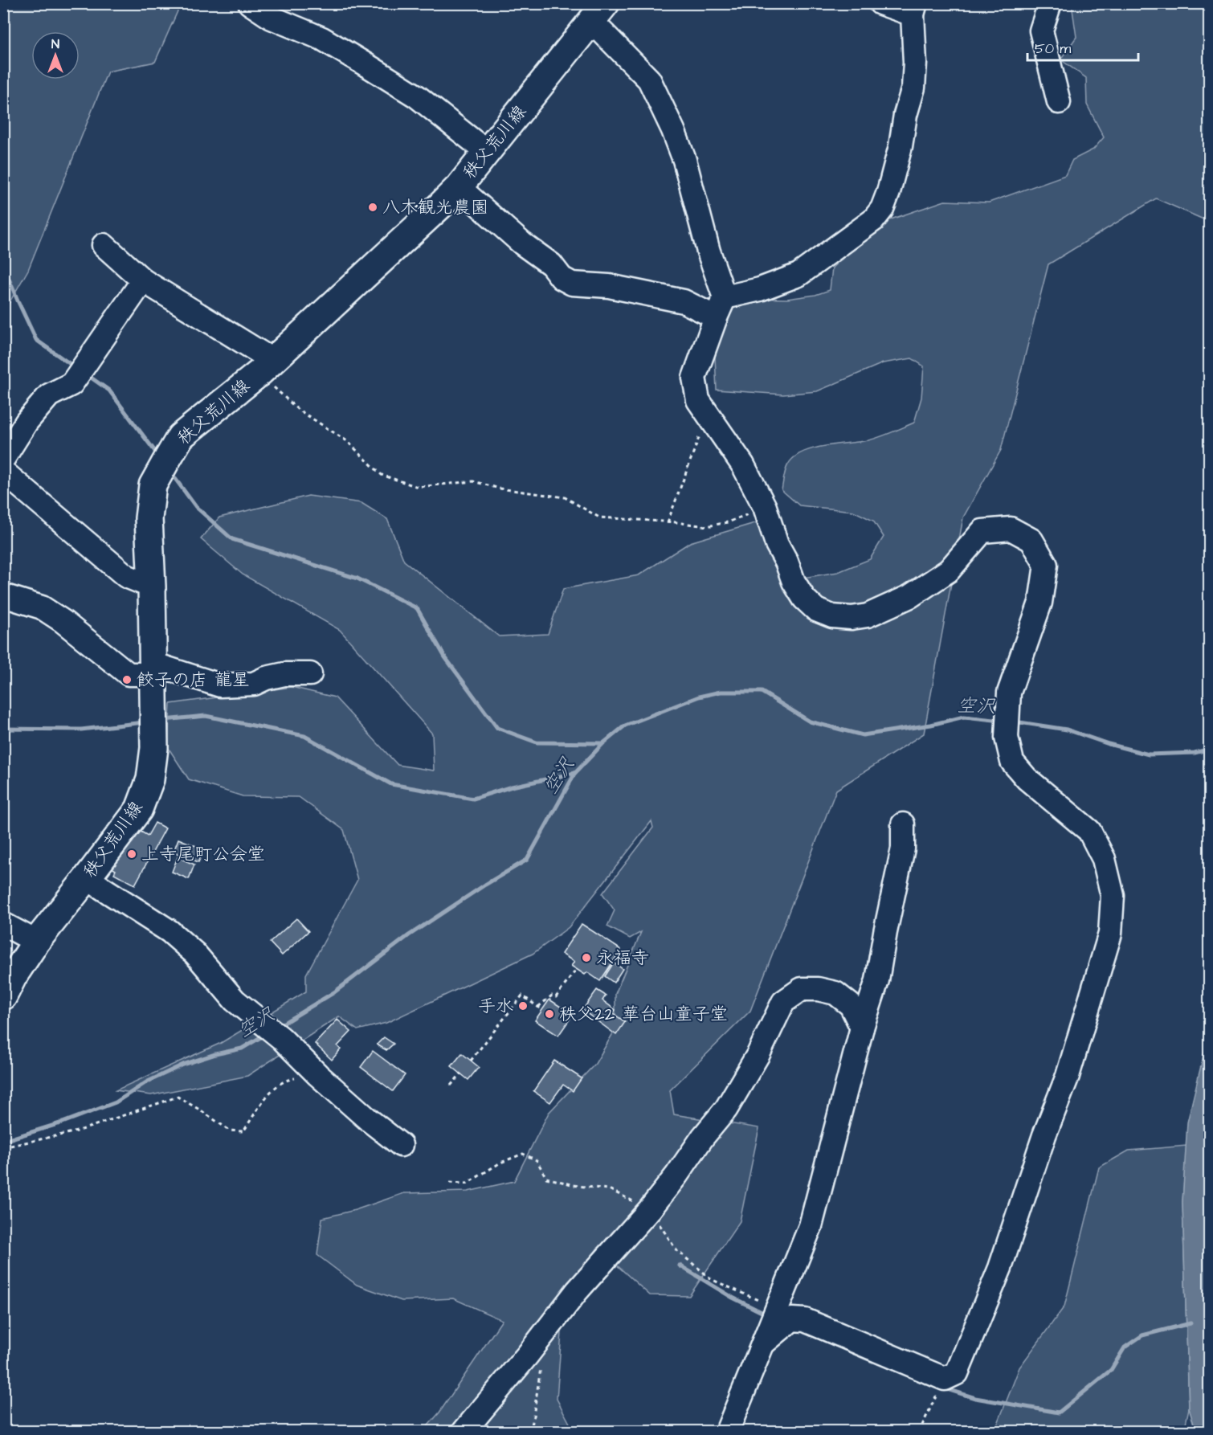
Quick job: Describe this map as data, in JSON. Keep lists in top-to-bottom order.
{
  "streets": {
    "main road": ["秩父荒川線"]
  },
  "water": ["空沢"],
  "places": [
    "八木観光農園",
    "餃子の店 龍星",
    "上寺尾町公会堂",
    "永福寺",
    "手水",
    "秩父22 華台山童子堂"
  ],
  "scale_bar": "50 m",
  "north": "top"
}
